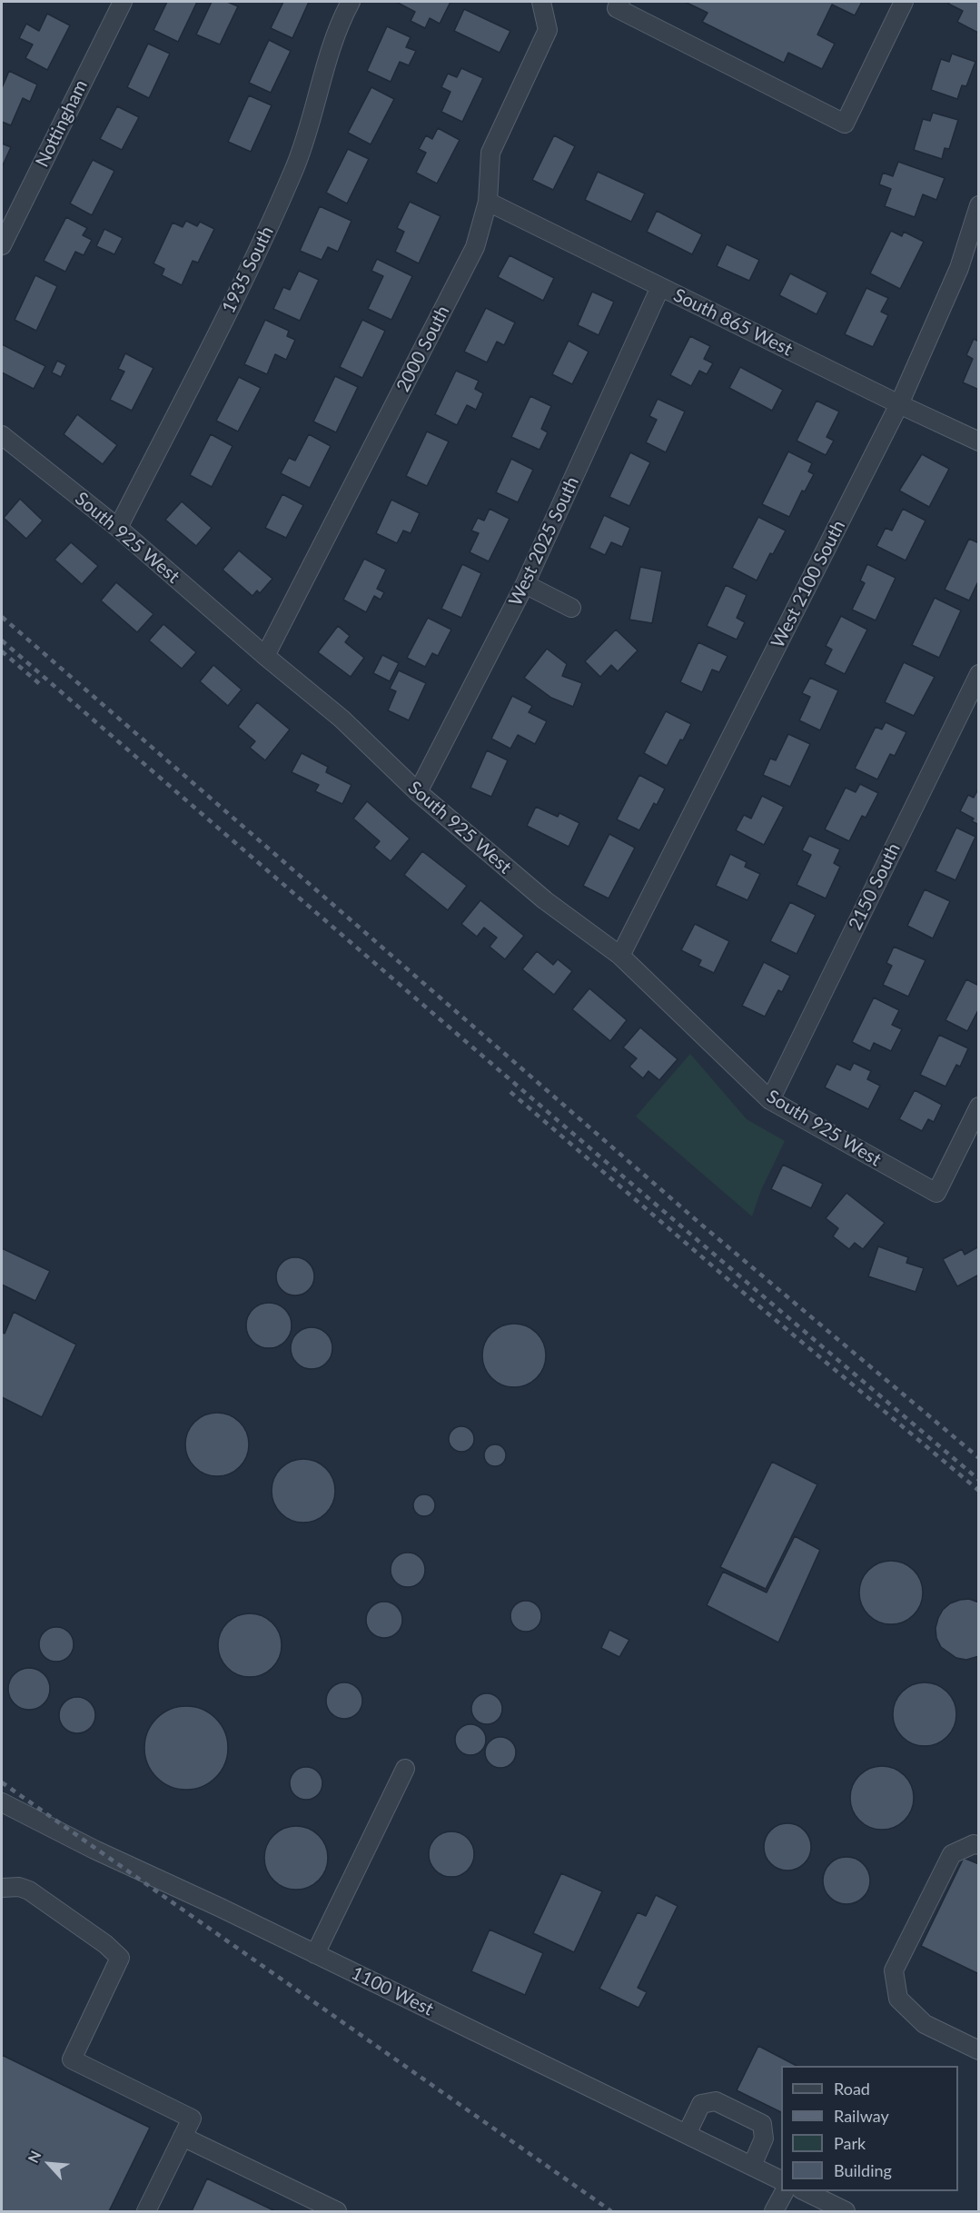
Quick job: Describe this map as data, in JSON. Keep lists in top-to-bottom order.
{
  "streets": {
    "street": [
      "Nottingham",
      "1935 South",
      "South 865 West",
      "2000 South",
      "South 925 West",
      "West 2025 South",
      "West 2100 South",
      "2150 South",
      "1100 West"
    ]
  },
  "crossings": [
    ["1935 South", "South 925 West"],
    ["South 865 West", "2000 South"],
    ["South 865 West", "West 2025 South"],
    ["South 865 West", "West 2100 South"],
    ["2000 South", "South 925 West"],
    ["South 925 West", "West 2025 South"],
    ["South 925 West", "West 2100 South"],
    ["South 925 West", "2150 South"]
  ],
  "legend": [
    "Road",
    "Railway",
    "Park",
    "Building"
  ],
  "north": "top left"
}
